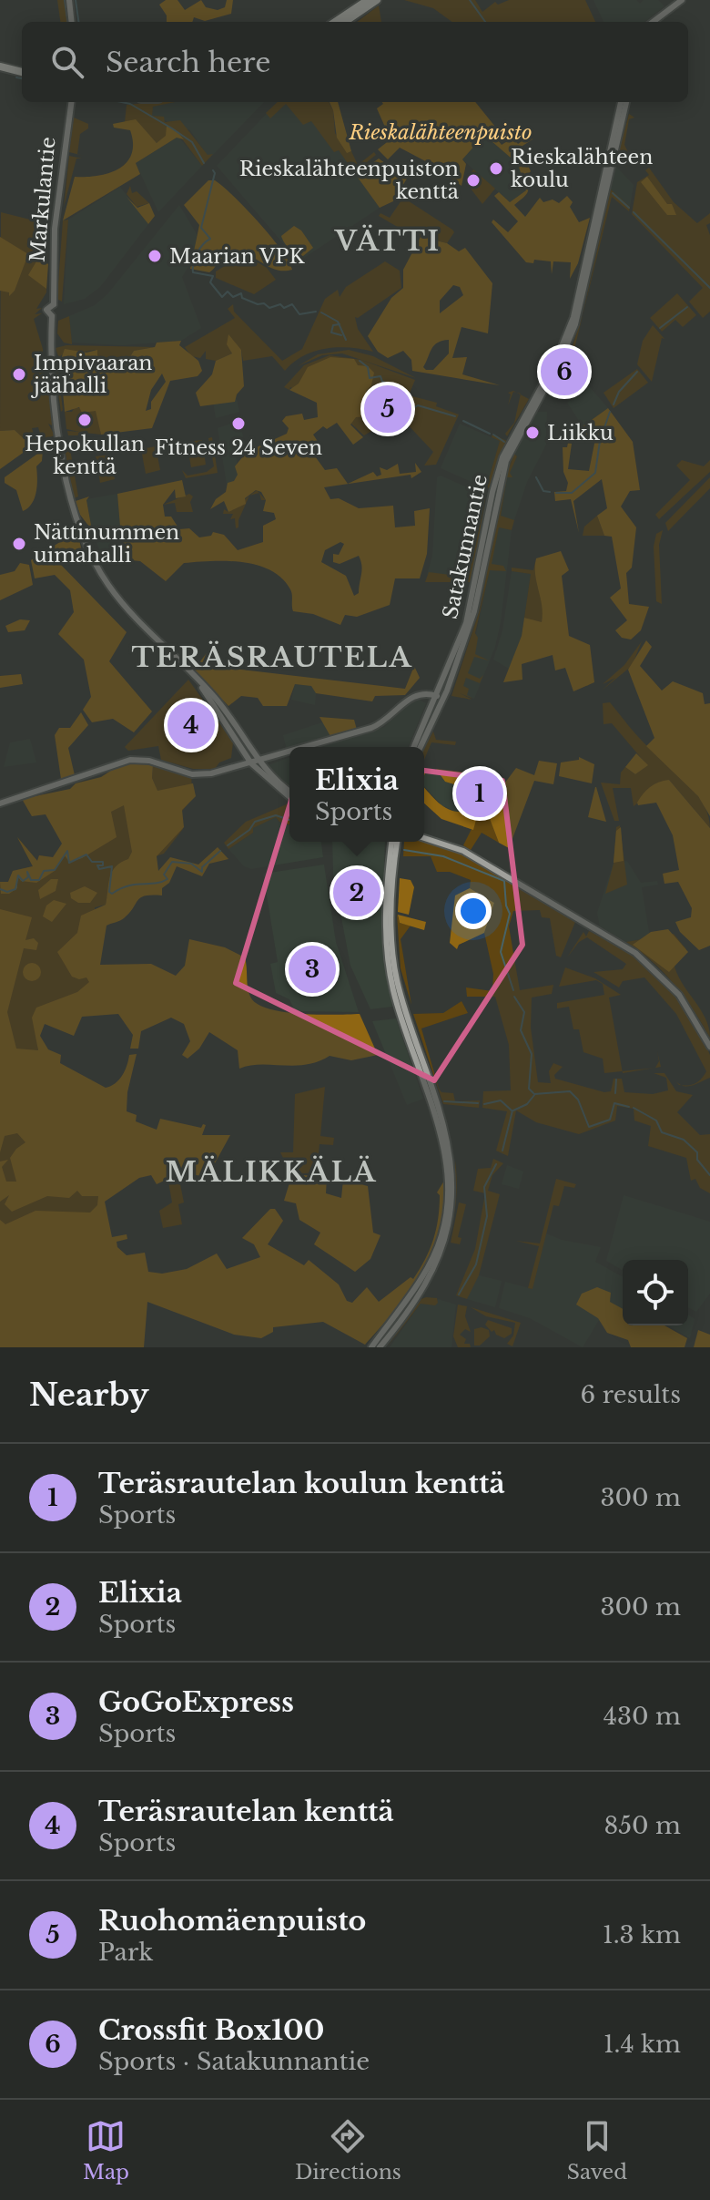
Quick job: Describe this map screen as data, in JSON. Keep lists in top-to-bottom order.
{
  "streets": {
    "main road": ["Markulantie", "Satakunnantie"]
  },
  "districts": ["VÄTTI", "TERÄSRAUTELA", "MÄLIKKÄLÄ"],
  "parks": ["Rieskalähteenpuisto"],
  "places": [
    "Rieskalähteen koulu",
    "Rieskalähteenpuiston kenttä",
    "Maarian VPK",
    "Impivaaran jäähalli",
    "Hepokullan kenttä",
    "Fitness 24 Seven",
    "Liikku",
    "Nättinummen uimahalli"
  ],
  "page": {
    "search": "Search here",
    "pins": [
      "6",
      "5",
      "4",
      "1",
      "2",
      "3"
    ],
    "popup": ["Elixia", "Sports"],
    "heading": ["Nearby", "6 results"],
    "list": [
      {
        "mark": "1",
        "name": "Teräsrautelan koulun kenttä",
        "note": "Sports",
        "value": "300 m"
      },
      {
        "mark": "2",
        "name": "Elixia",
        "note": "Sports",
        "value": "300 m"
      },
      {
        "mark": "3",
        "name": "GoGoExpress",
        "note": "Sports",
        "value": "430 m"
      },
      {
        "mark": "4",
        "name": "Teräsrautelan kenttä",
        "note": "Sports",
        "value": "850 m"
      },
      {
        "mark": "5",
        "name": "Ruohomäenpuisto",
        "note": "Park",
        "value": "1.3 km"
      },
      {
        "mark": "6",
        "name": "Crossfit Box100",
        "note": "Sports · Satakunnantie",
        "value": "1.4 km"
      }
    ],
    "nav": ["Map", "Directions", "Saved"]
  }
}
